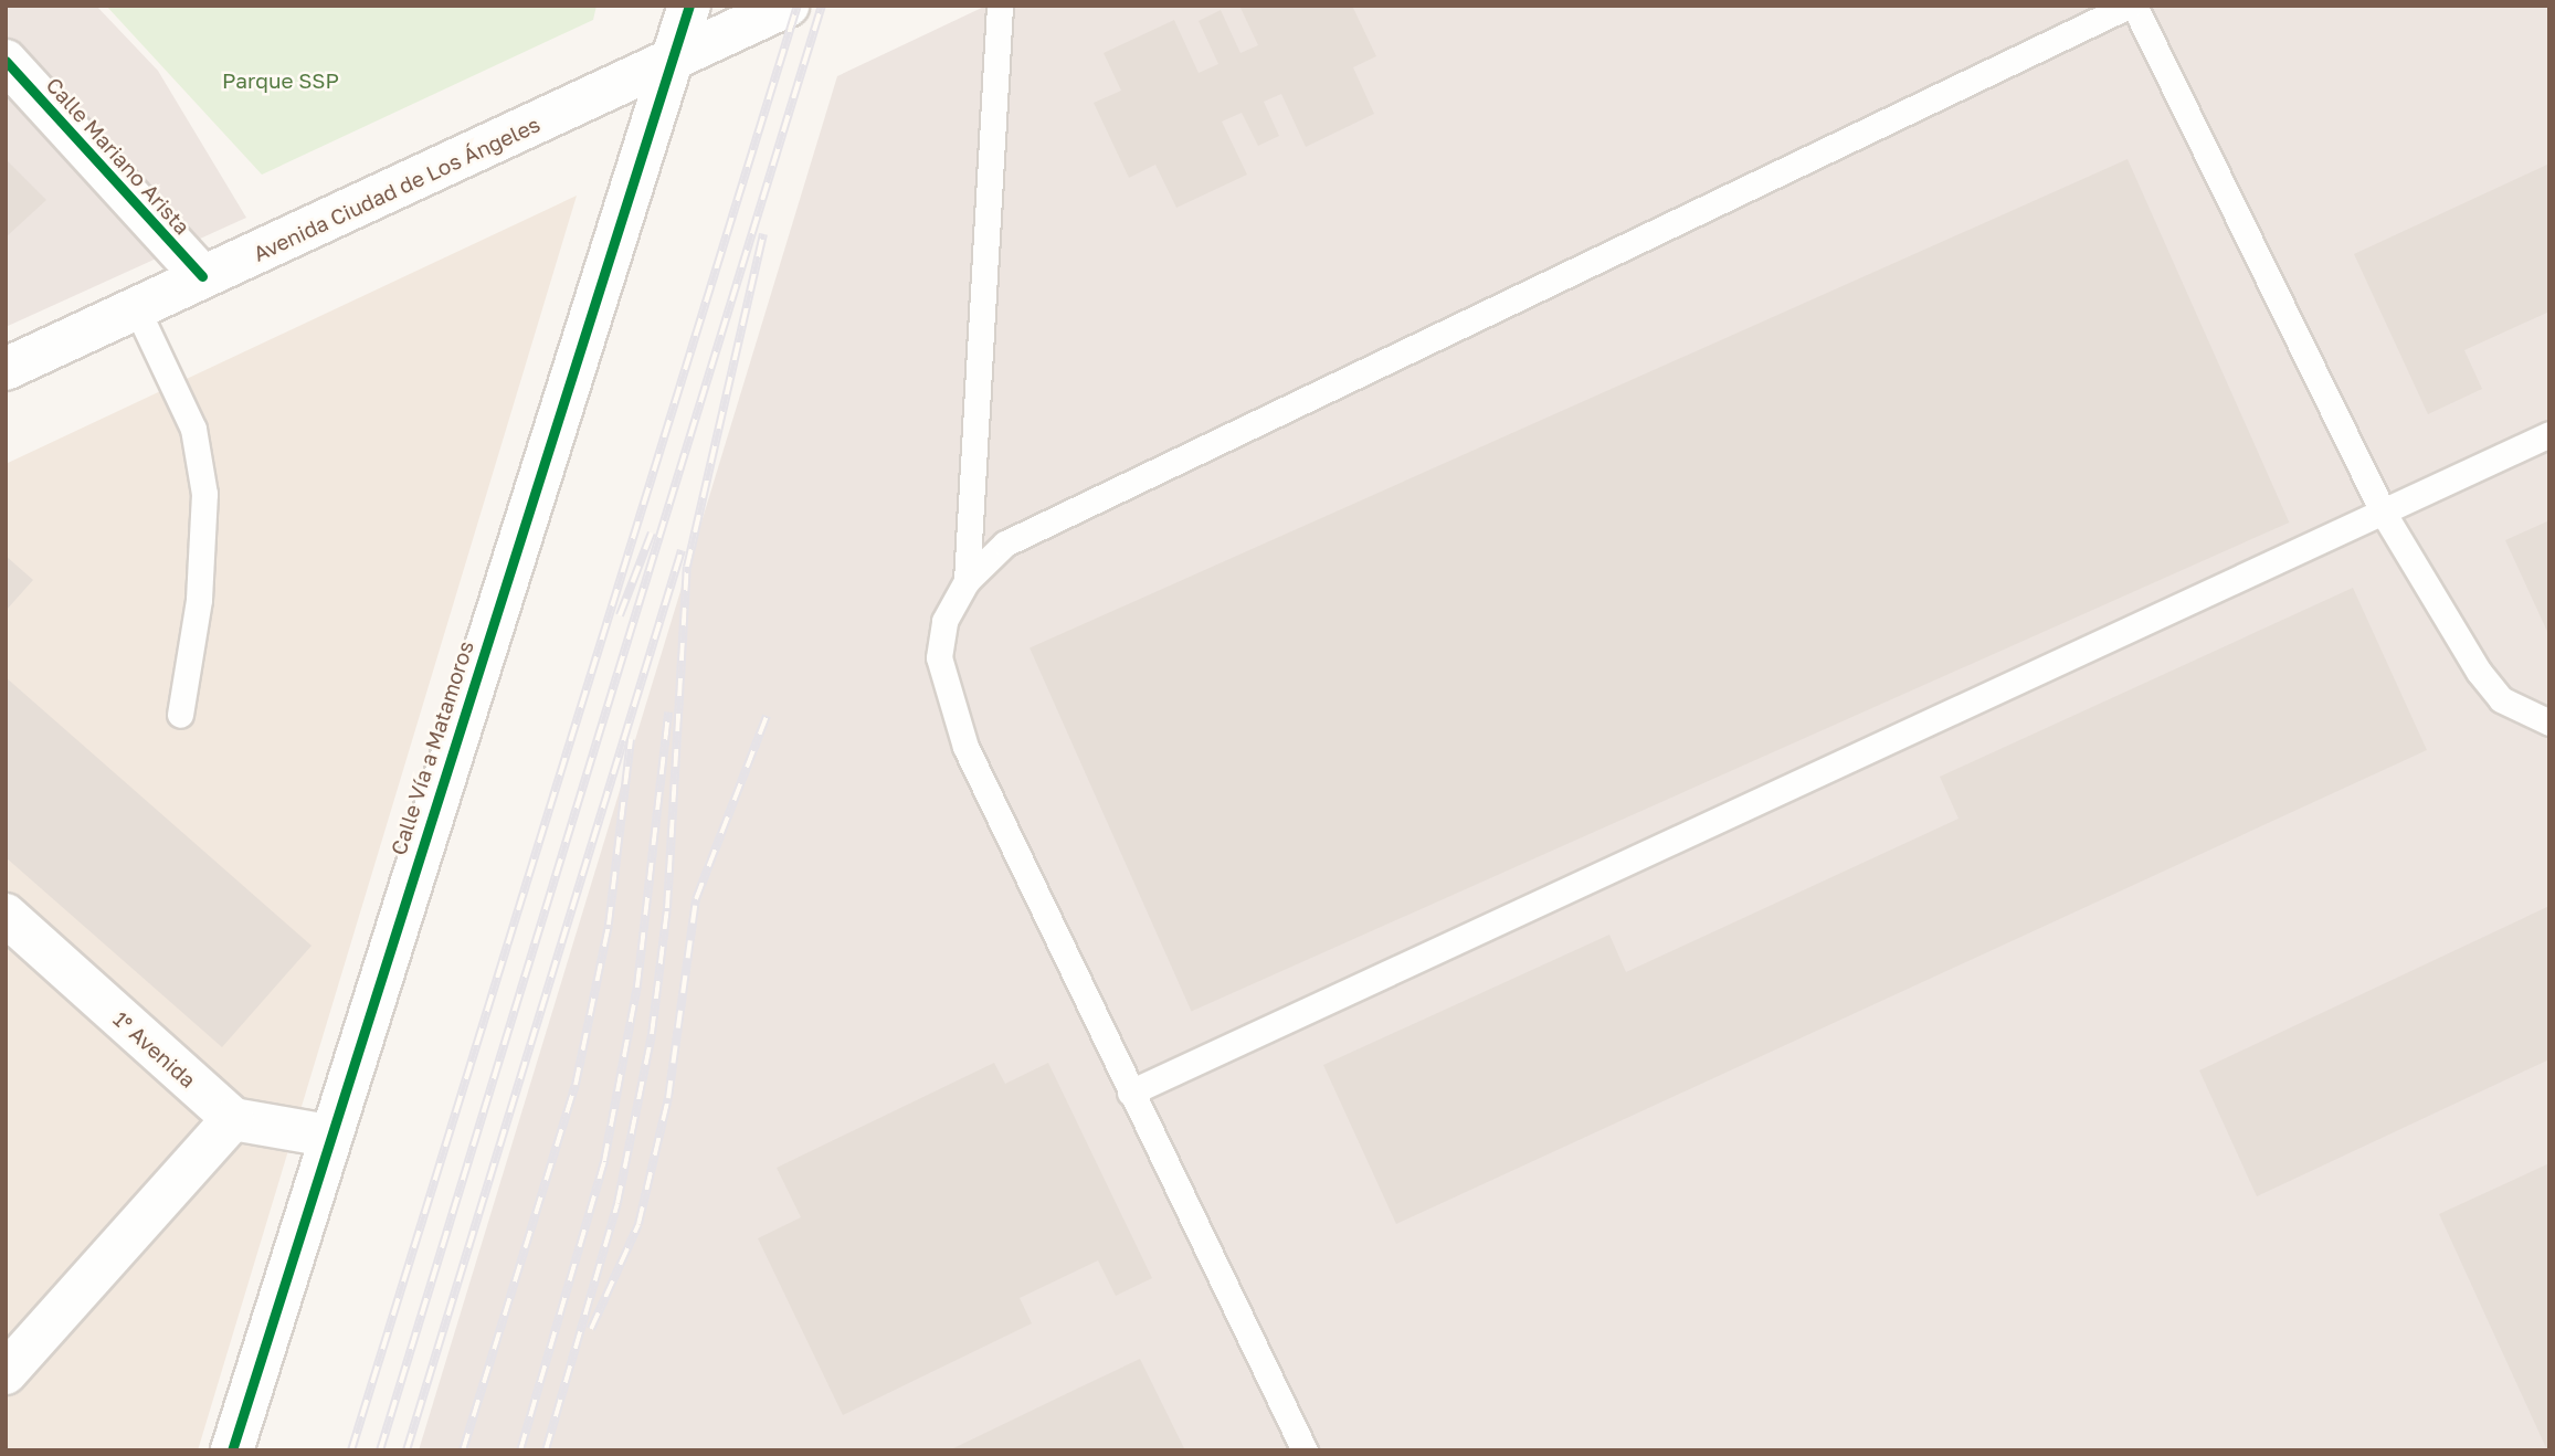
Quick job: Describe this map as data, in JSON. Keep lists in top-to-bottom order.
{
  "streets": {
    "street": [
      "Calle Mariano Arista",
      "Avenida Ciudad de Los Ángeles",
      "Calle Vía a Matamoros",
      "1° Avenida"
    ]
  },
  "crossings": [
    ["Calle Mariano Arista", "Avenida Ciudad de Los Ángeles"],
    ["Avenida Ciudad de Los Ángeles", "Calle Vía a Matamoros"]
  ],
  "parks": ["Parque SSP"]
}
